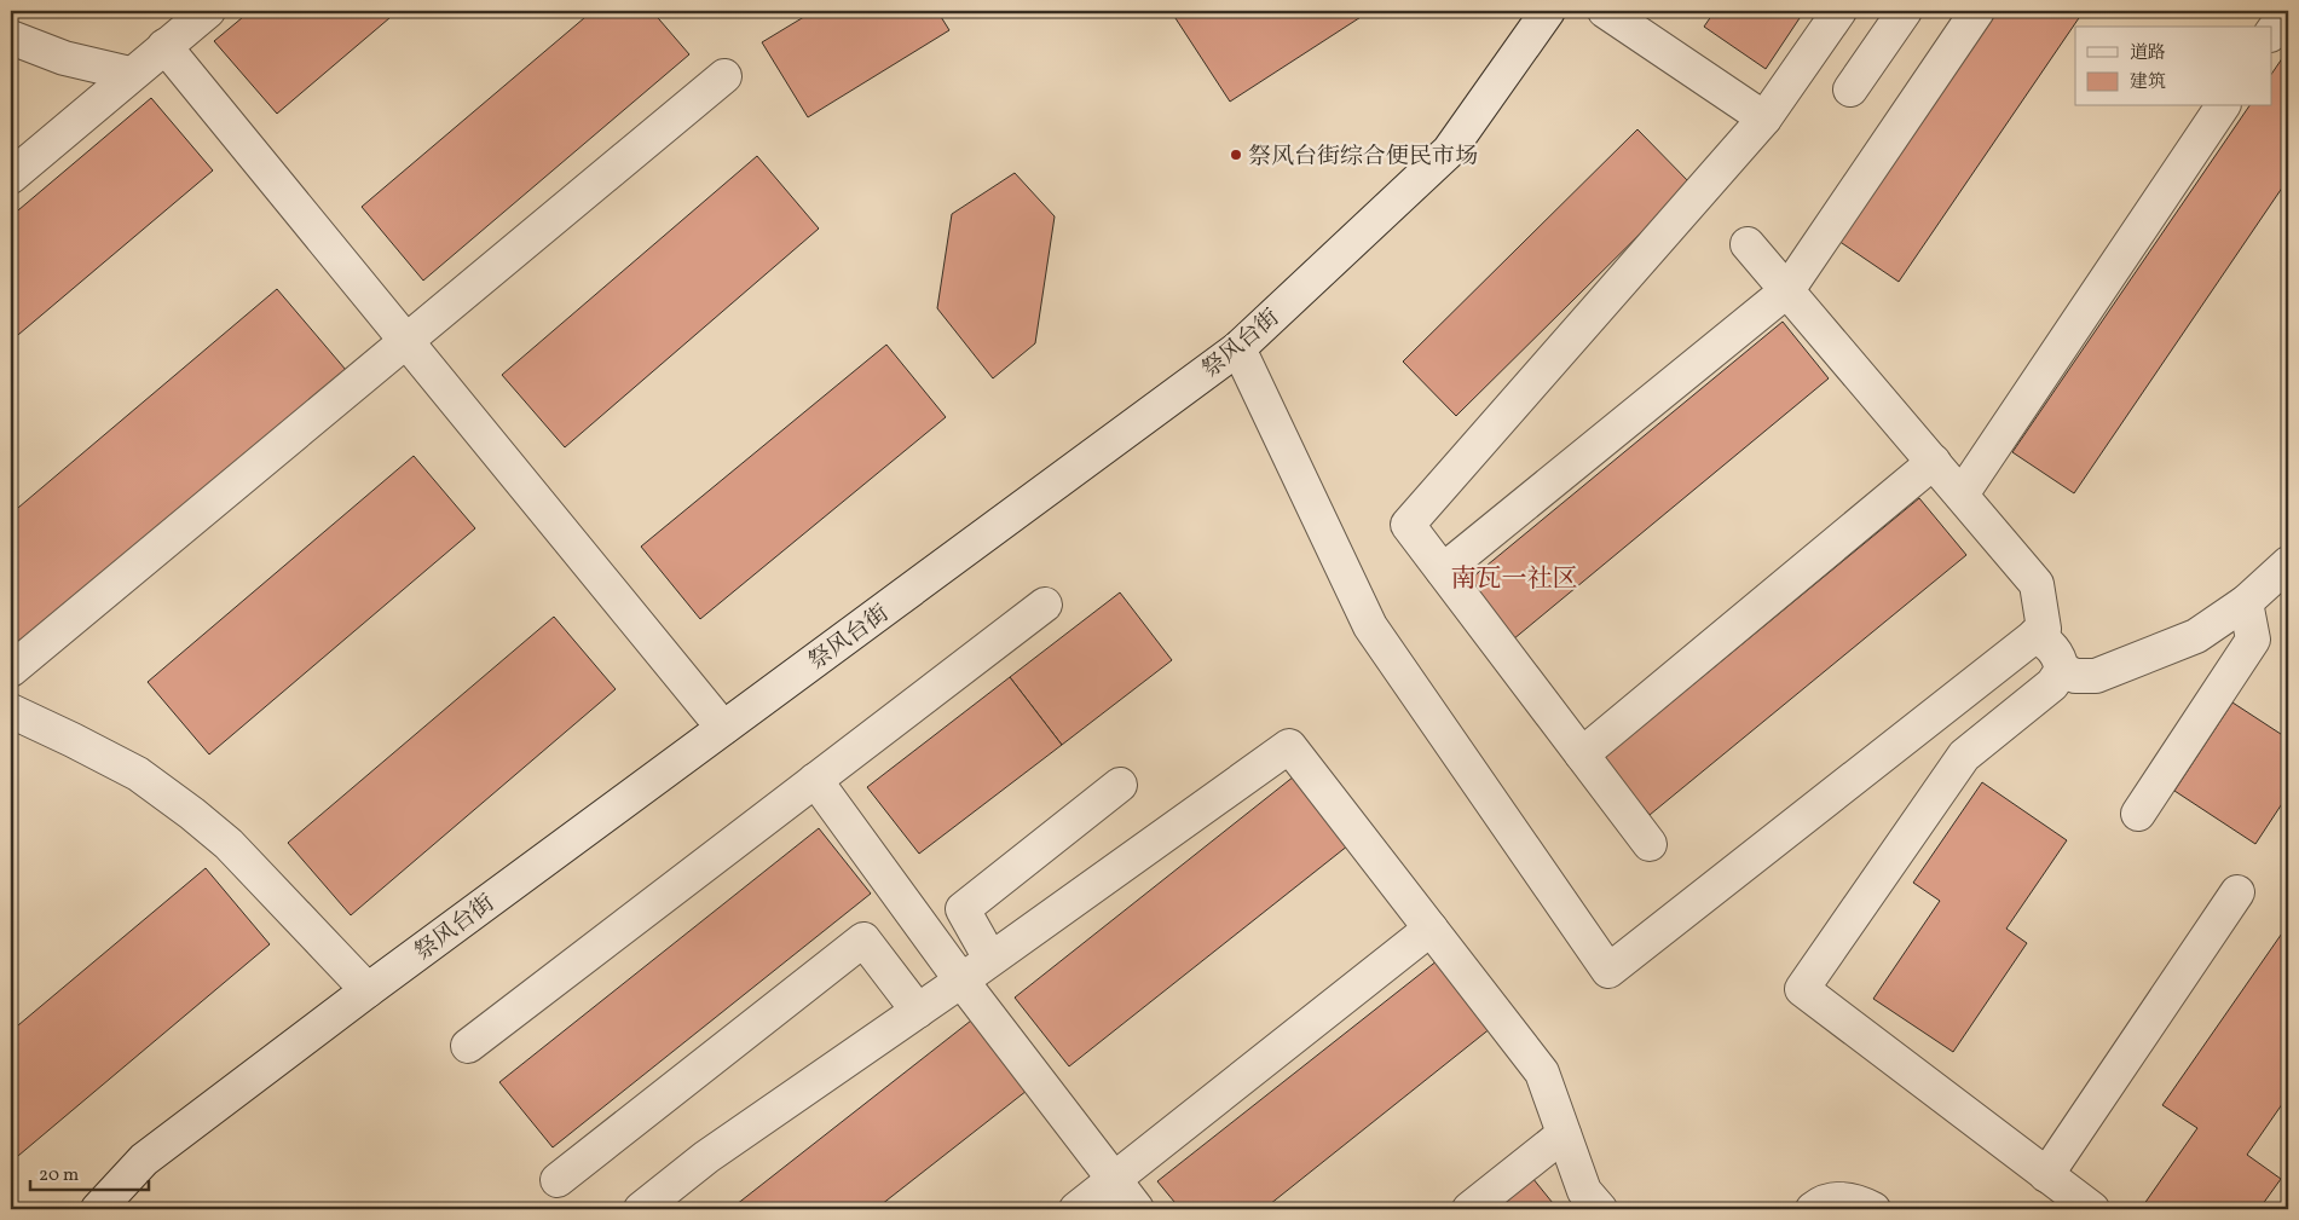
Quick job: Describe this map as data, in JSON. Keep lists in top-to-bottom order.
{
  "streets": {
    "street": ["祭风台街"]
  },
  "districts": ["南瓦一社区"],
  "places": ["祭风台街综合便民市场"],
  "legend": ["道路", "建筑"],
  "scale_bar": "20 m"
}
